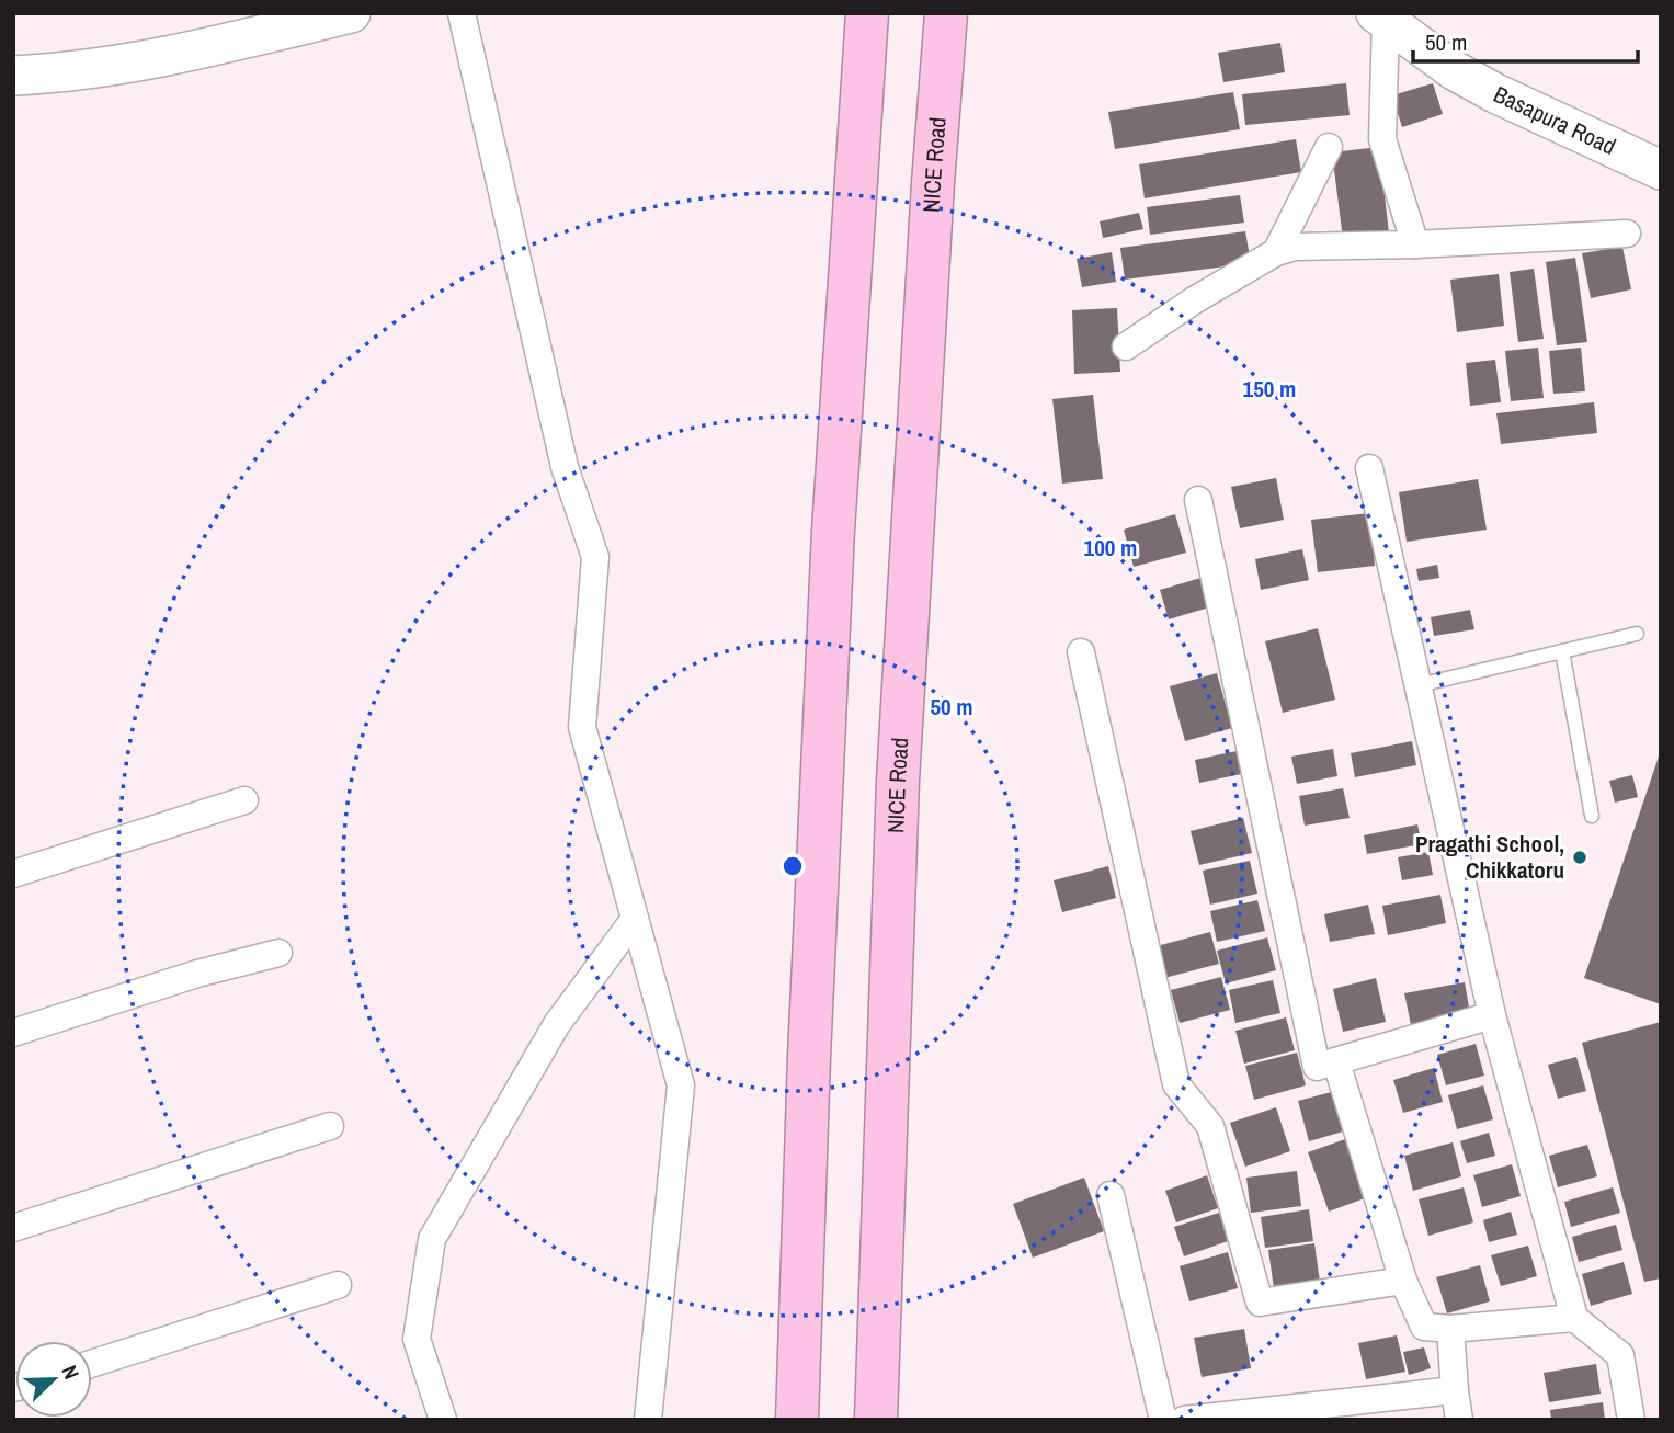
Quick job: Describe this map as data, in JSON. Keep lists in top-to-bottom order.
{
  "streets": {
    "highway": ["NICE Road"],
    "street": ["Basapura Road"]
  },
  "places": ["Pragathi School, Chikkatoru"],
  "scale_bar": "50 m",
  "north": "top right",
  "rings": ["150 m", "100 m", "50 m"]
}
